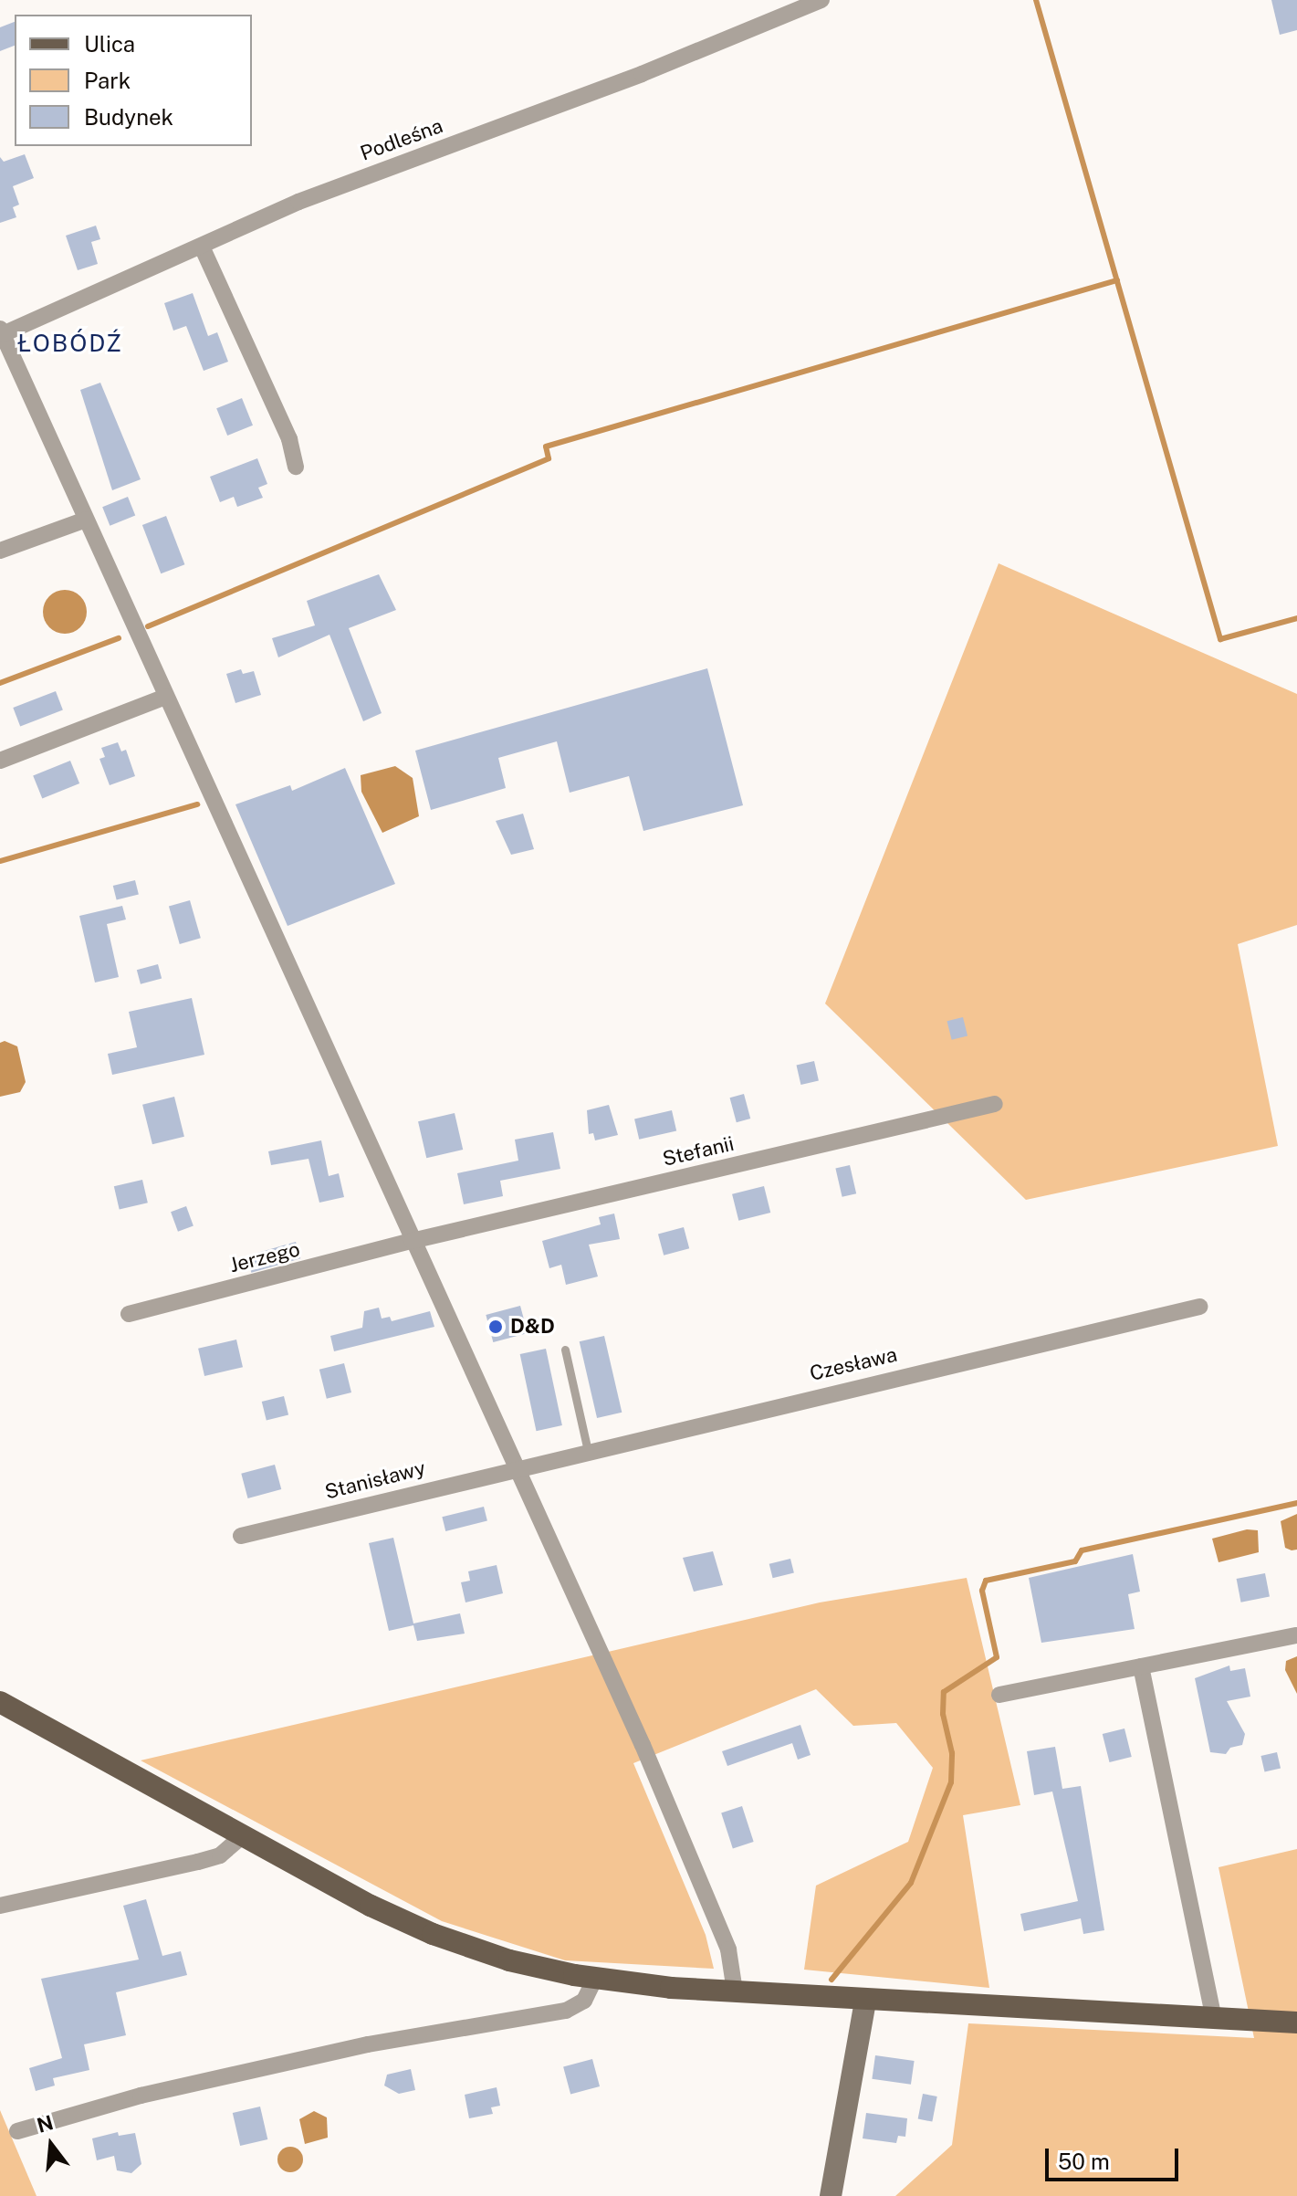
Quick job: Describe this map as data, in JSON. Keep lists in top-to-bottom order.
{
  "streets": {
    "street": [
      "Podleśna",
      "Stefanii",
      "Jerzego",
      "Czesława",
      "Stanisławy"
    ]
  },
  "crossings": [
    ["Stefanii", "Jerzego"],
    ["Czesława", "Stanisławy"]
  ],
  "districts": ["ŁOBÓDŹ"],
  "places": ["D&D"],
  "legend": ["Ulica", "Park", "Budynek"],
  "scale_bar": "50 m",
  "north": "top"
}
